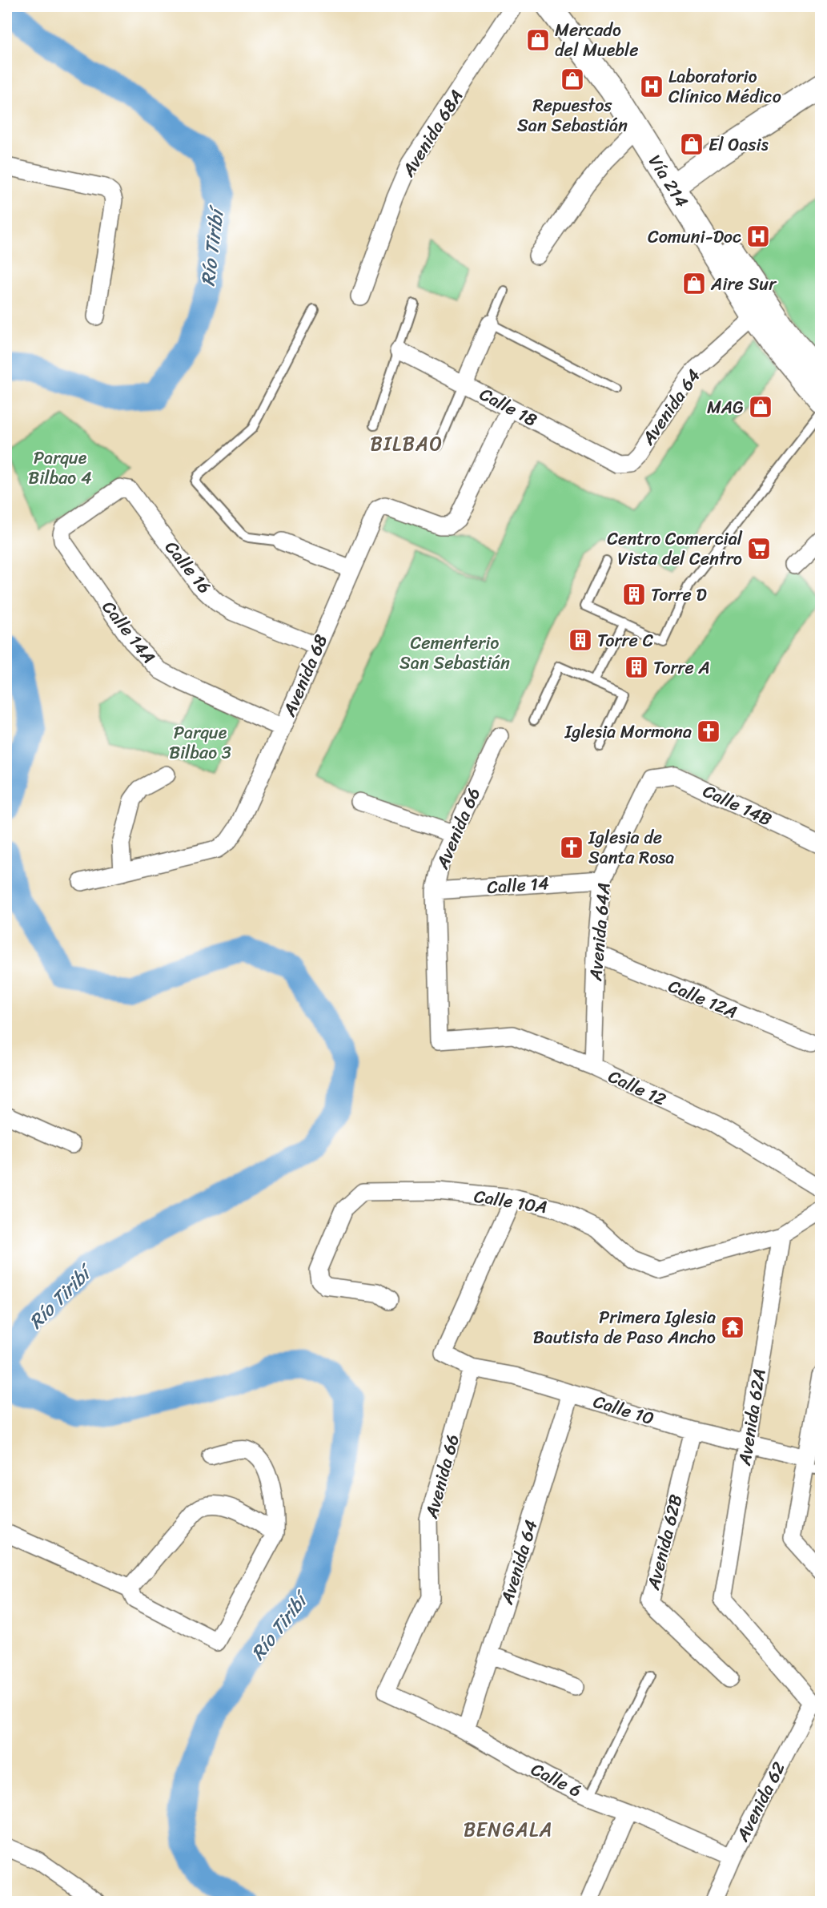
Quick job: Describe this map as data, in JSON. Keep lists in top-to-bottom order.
{
  "streets": {
    "main road": ["Vía 214"],
    "street": [
      "Avenida 68A",
      "Calle 18",
      "Avenida 64",
      "Calle 16",
      "Calle 14A",
      "Avenida 68",
      "Calle 14B",
      "Avenida 66",
      "Calle 14",
      "Avenida 64A",
      "Calle 12A",
      "Calle 12",
      "Calle 10A",
      "Calle 10",
      "Avenida 62A",
      "Avenida 62B",
      "Calle 6",
      "Avenida 62"
    ]
  },
  "crossings": [
    ["Vía 214", "Avenida 64"],
    ["Calle 18", "Avenida 64"],
    ["Calle 18", "Avenida 68"],
    ["Avenida 64", "Calle 10"],
    ["Avenida 64", "Calle 6"],
    ["Calle 16", "Calle 14A"],
    ["Calle 16", "Avenida 68"],
    ["Calle 14A", "Avenida 68"],
    ["Calle 14B", "Avenida 64A"],
    ["Avenida 66", "Calle 14"],
    ["Avenida 66", "Calle 12"],
    ["Avenida 66", "Calle 10"],
    ["Avenida 66", "Calle 6"],
    ["Calle 14", "Avenida 64A"],
    ["Avenida 64A", "Calle 12A"],
    ["Avenida 64A", "Calle 12"],
    ["Calle 10A", "Calle 10"],
    ["Calle 10A", "Avenida 62A"],
    ["Calle 10", "Avenida 62A"],
    ["Calle 10", "Avenida 62B"],
    ["Avenida 62A", "Avenida 62"],
    ["Calle 6", "Avenida 62"]
  ],
  "districts": ["BILBAO", "BENGALA"],
  "water": ["Río Tiribí"],
  "parks": ["Parque Bilbao 4", "Cementerio San Sebastián", "Parque Bilbao 3"],
  "places": {
    "shop": [
      "Mercado del Mueble",
      "Repuestos San Sebastián",
      "El Oasis",
      "Aire Sur",
      "MAG"
    ],
    "hospital": ["Laboratorio Clínico Médico", "Comuni-Doc"],
    "supermarket": ["Centro Comercial Vista del Centro"],
    "building": ["Torre D", "Torre C", "Torre A"],
    "church": ["Iglesia Mormona", "Iglesia de Santa Rosa"],
    "temple": ["Primera Iglesia Bautista de Paso Ancho"]
  }
}
